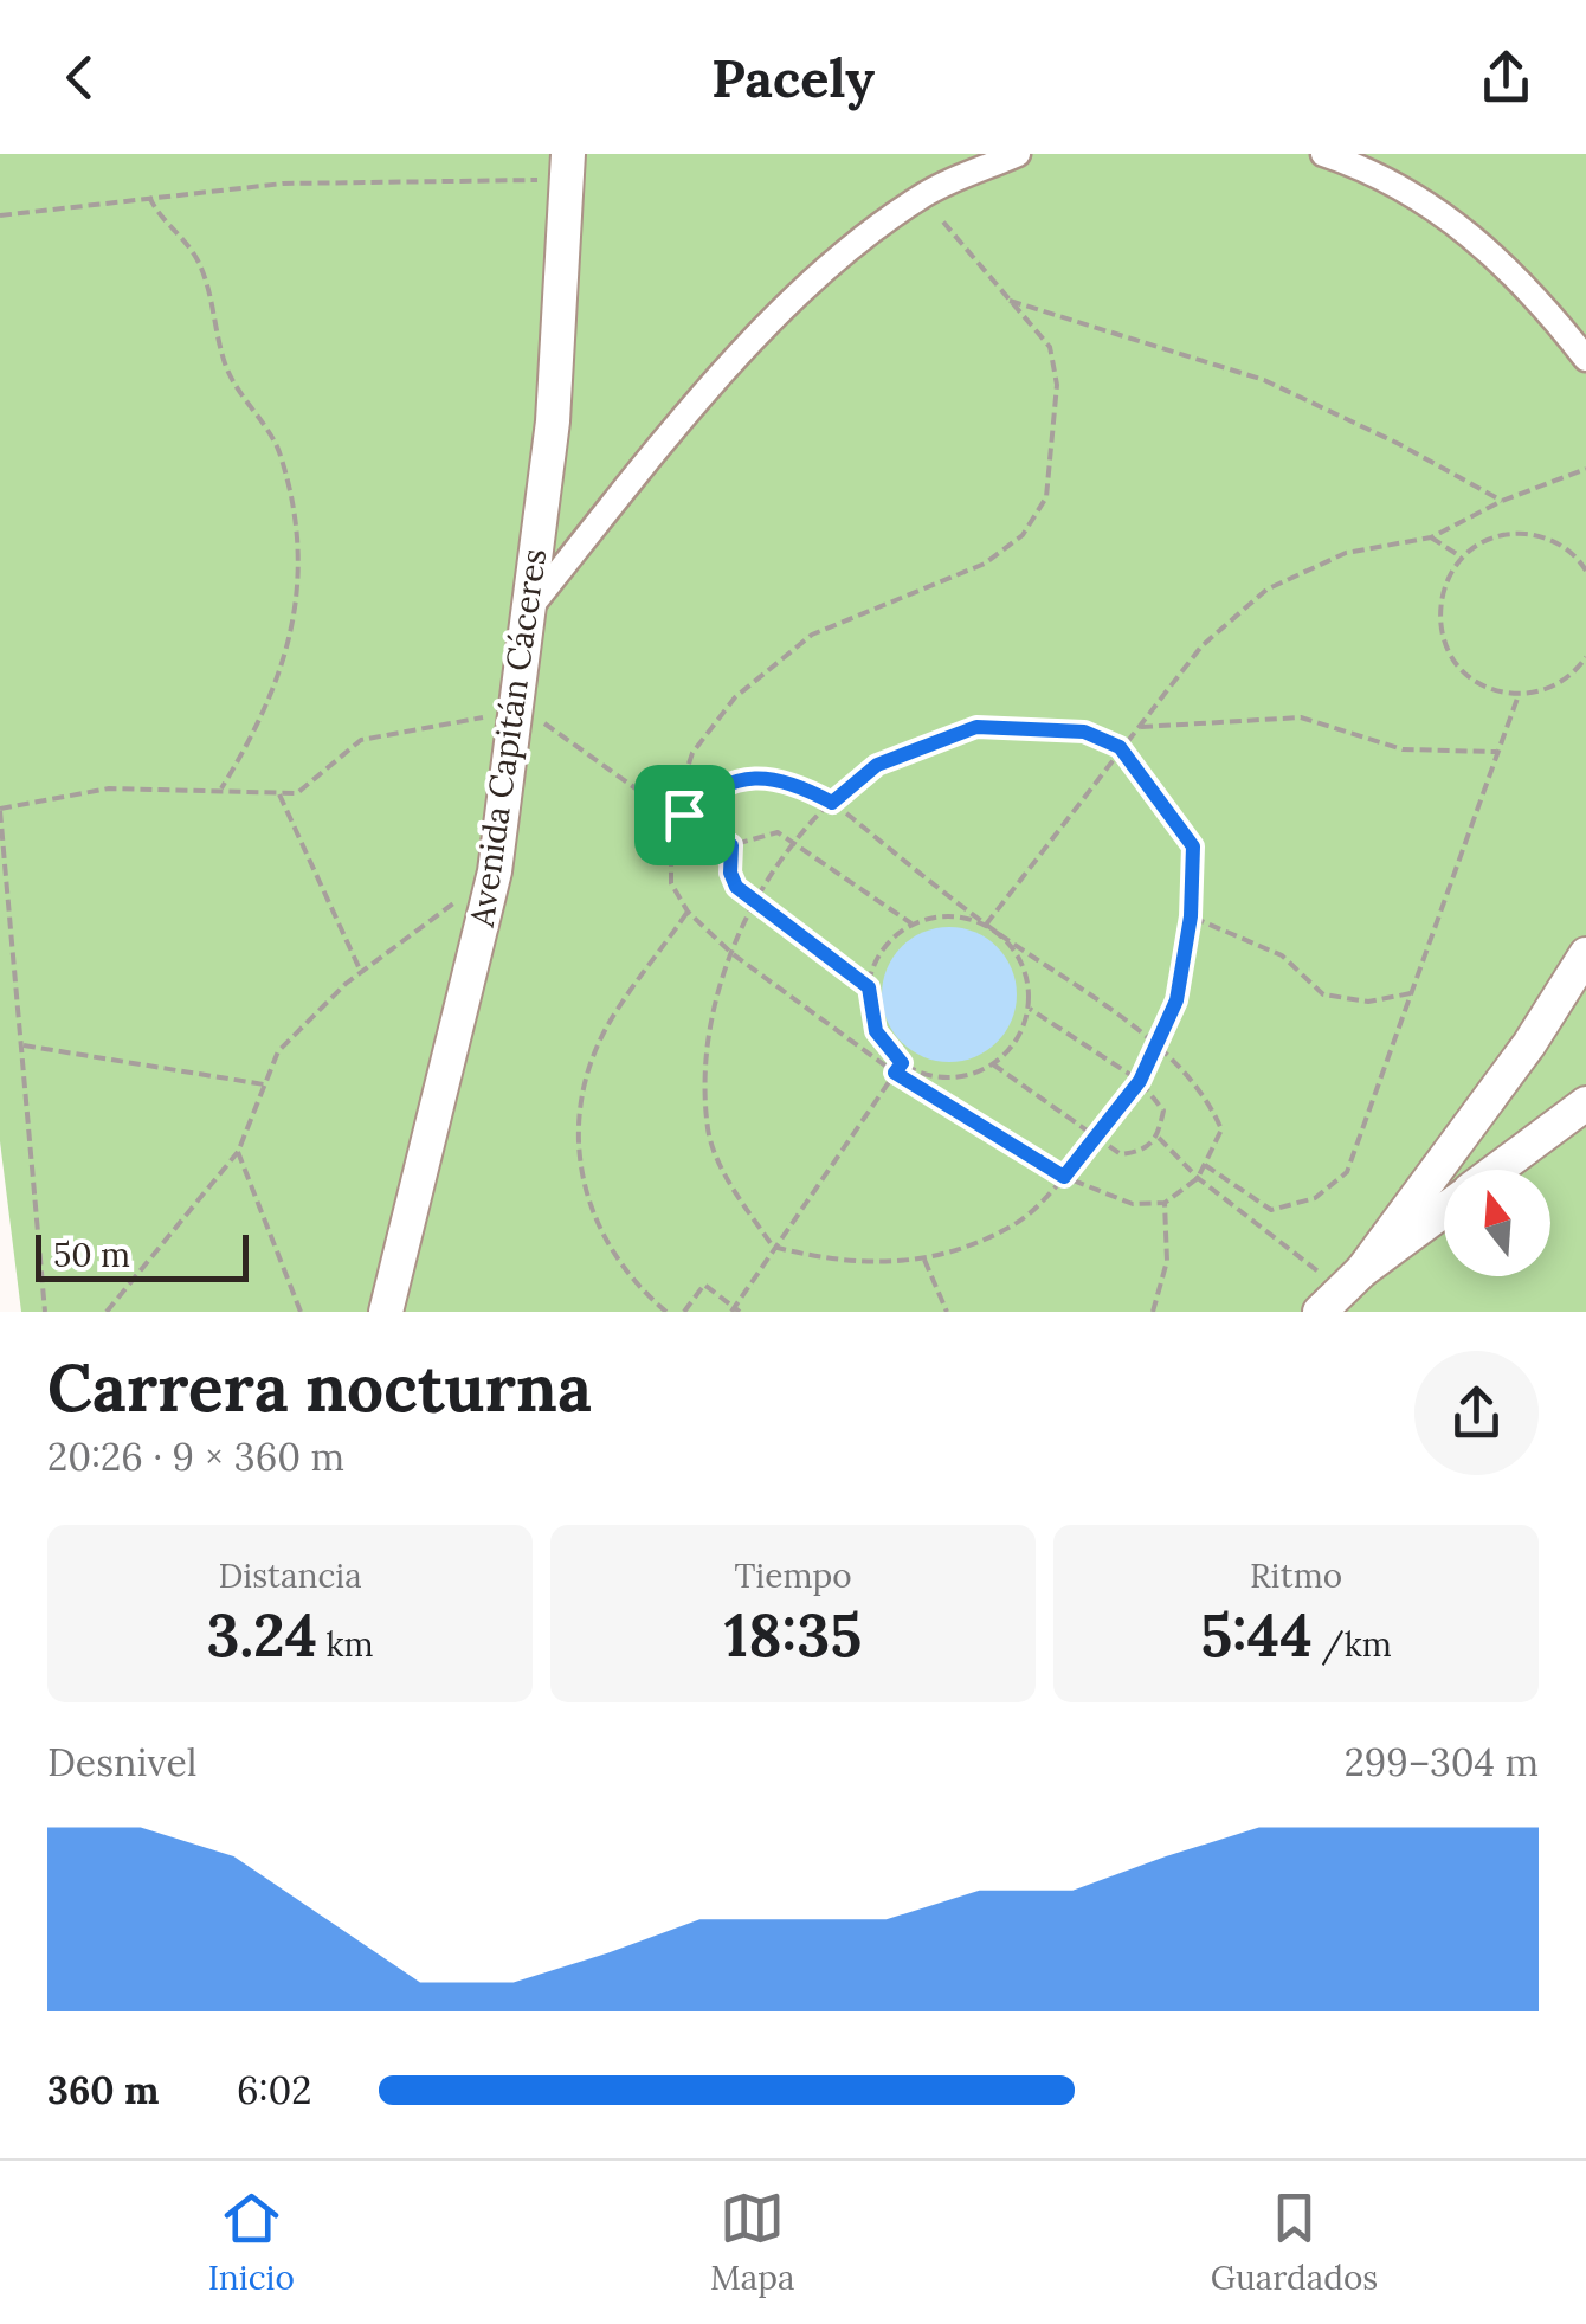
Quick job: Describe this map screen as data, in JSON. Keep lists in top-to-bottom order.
{
  "streets": {
    "street": ["Avenida Capitán Cáceres"]
  },
  "scale_bar": "50 m",
  "north": "top",
  "page": {
    "header": "Pacely",
    "scale": "50 m",
    "heading": ["Carrera nocturna", "20:26 · 9 × 360 m"],
    "stats": [
      ["Distancia", "3.24 km"],
      ["Tiempo", "18:35"],
      ["Ritmo", "5:44 /km"]
    ],
    "chart": ["Desnivel", "299–304 m"],
    "list": [
      {
        "name": "360 m",
        "note": "6:02"
      }
    ],
    "tabs": ["Inicio", "Mapa", "Guardados"]
  }
}
